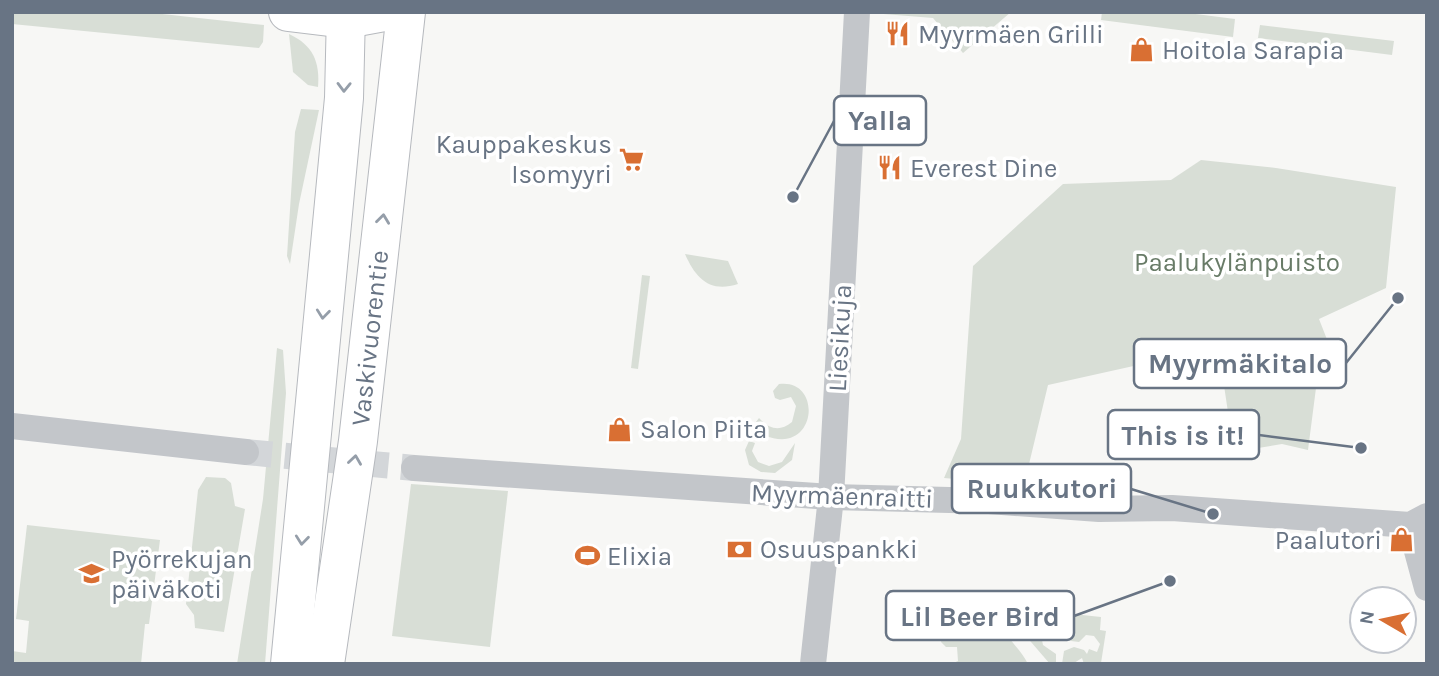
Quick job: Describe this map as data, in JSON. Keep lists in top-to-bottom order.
{
  "streets": {
    "main road": ["Vaskivuorentie"],
    "street": ["Liesikuja", "Myyrmäenraitti"]
  },
  "crossings": [
    ["Liesikuja", "Myyrmäenraitti"]
  ],
  "parks": ["Paalukylänpuisto"],
  "places": {
    "restaurant": ["Myyrmäen Grilli", "Everest Dine"],
    "shop": ["Hoitola Sarapia", "Salon Piita", "Paalutori"],
    "supermarket": ["Kauppakeskus Isomyyri"],
    "other": [
      "Yalla",
      "Myyrmäkitalo",
      "This is it!",
      "Ruukkutori",
      "Lil Beer Bird"
    ],
    "bank": ["Osuuspankki"],
    "sports": ["Elixia"],
    "school or university": ["Pyörrekujan päiväkoti"]
  },
  "north": "left"
}
